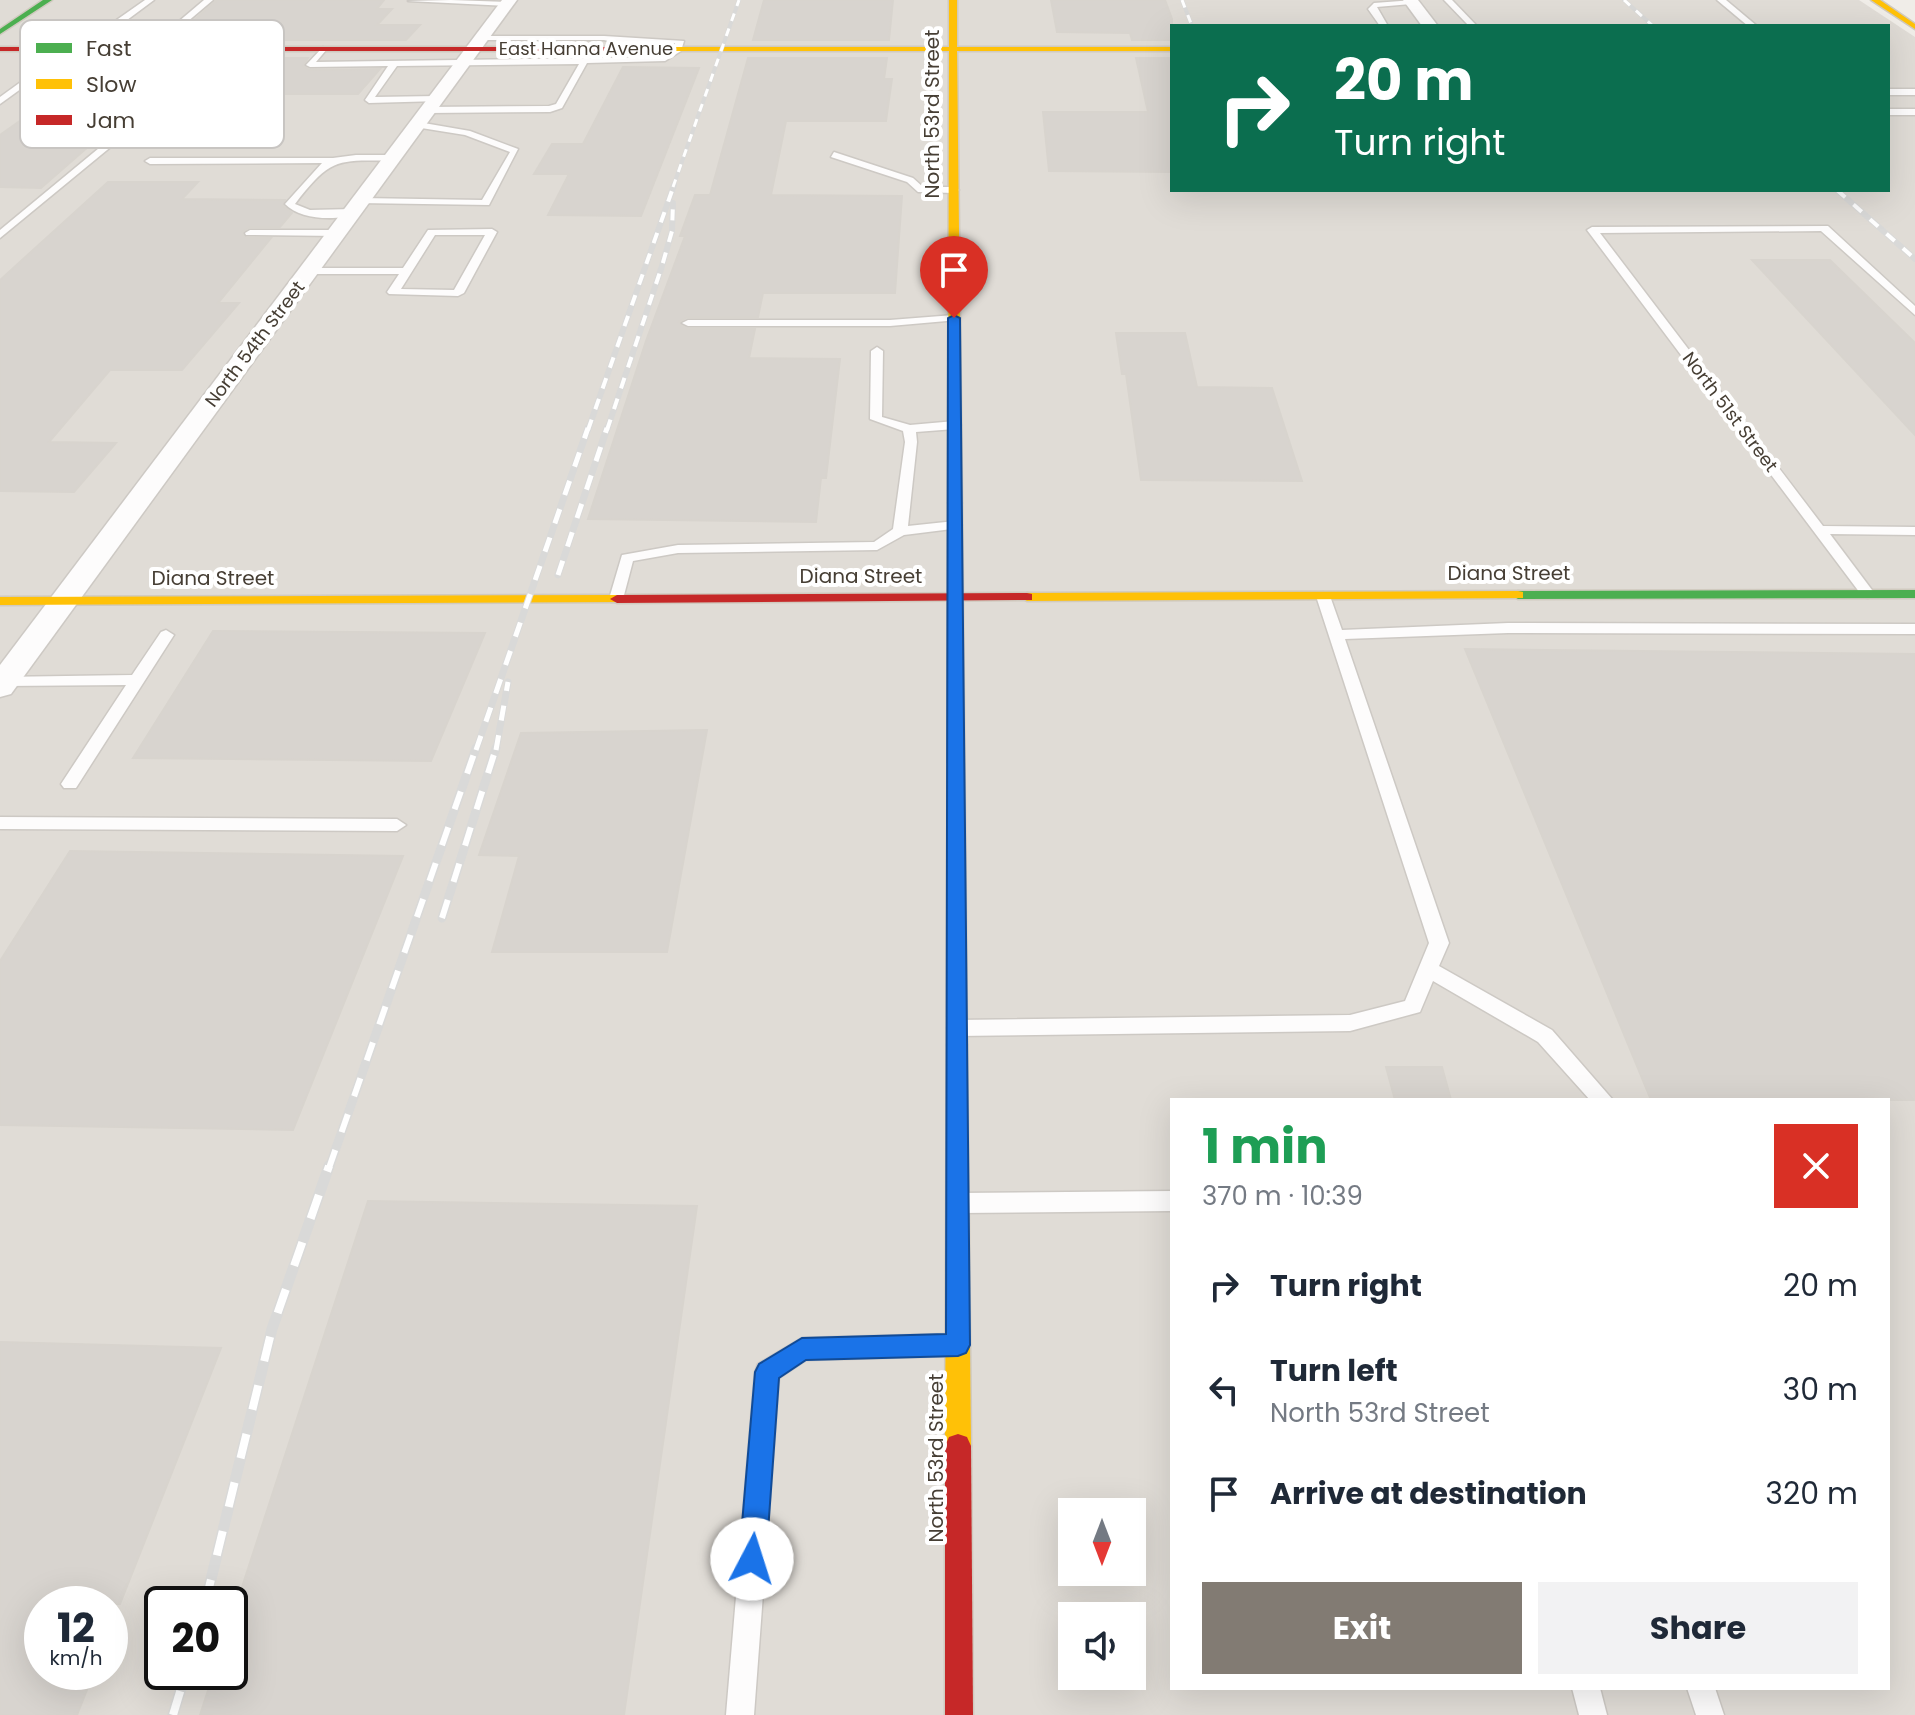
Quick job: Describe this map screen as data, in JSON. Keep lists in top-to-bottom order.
{
  "streets": {
    "street": [
      "East Hanna Avenue",
      "North 53rd Street",
      "North 54th Street",
      "Diana Street"
    ],
    "lane": ["North 51st Street"]
  },
  "crossings": [
    ["East Hanna Avenue", "North 53rd Street"],
    ["East Hanna Avenue", "North 54th Street"],
    ["North 53rd Street", "Diana Street"],
    ["North 54th Street", "Diana Street"],
    ["North 51st Street", "Diana Street"]
  ],
  "legend": ["Fast", "Slow", "Jam"],
  "north": "bottom",
  "page": {
    "turn": ["20 m", "Turn right"],
    "heading": ["1 min", "370 m · 10:39"],
    "list": [
      {
        "name": "Turn right",
        "value": "20 m"
      },
      {
        "name": "Turn left",
        "note": "North 53rd Street",
        "value": "30 m"
      },
      {
        "name": "Arrive at destination",
        "value": "320 m"
      }
    ],
    "buttons": ["Exit", "Share"],
    "speed": "12 km/h",
    "limit": "20"
  }
}
